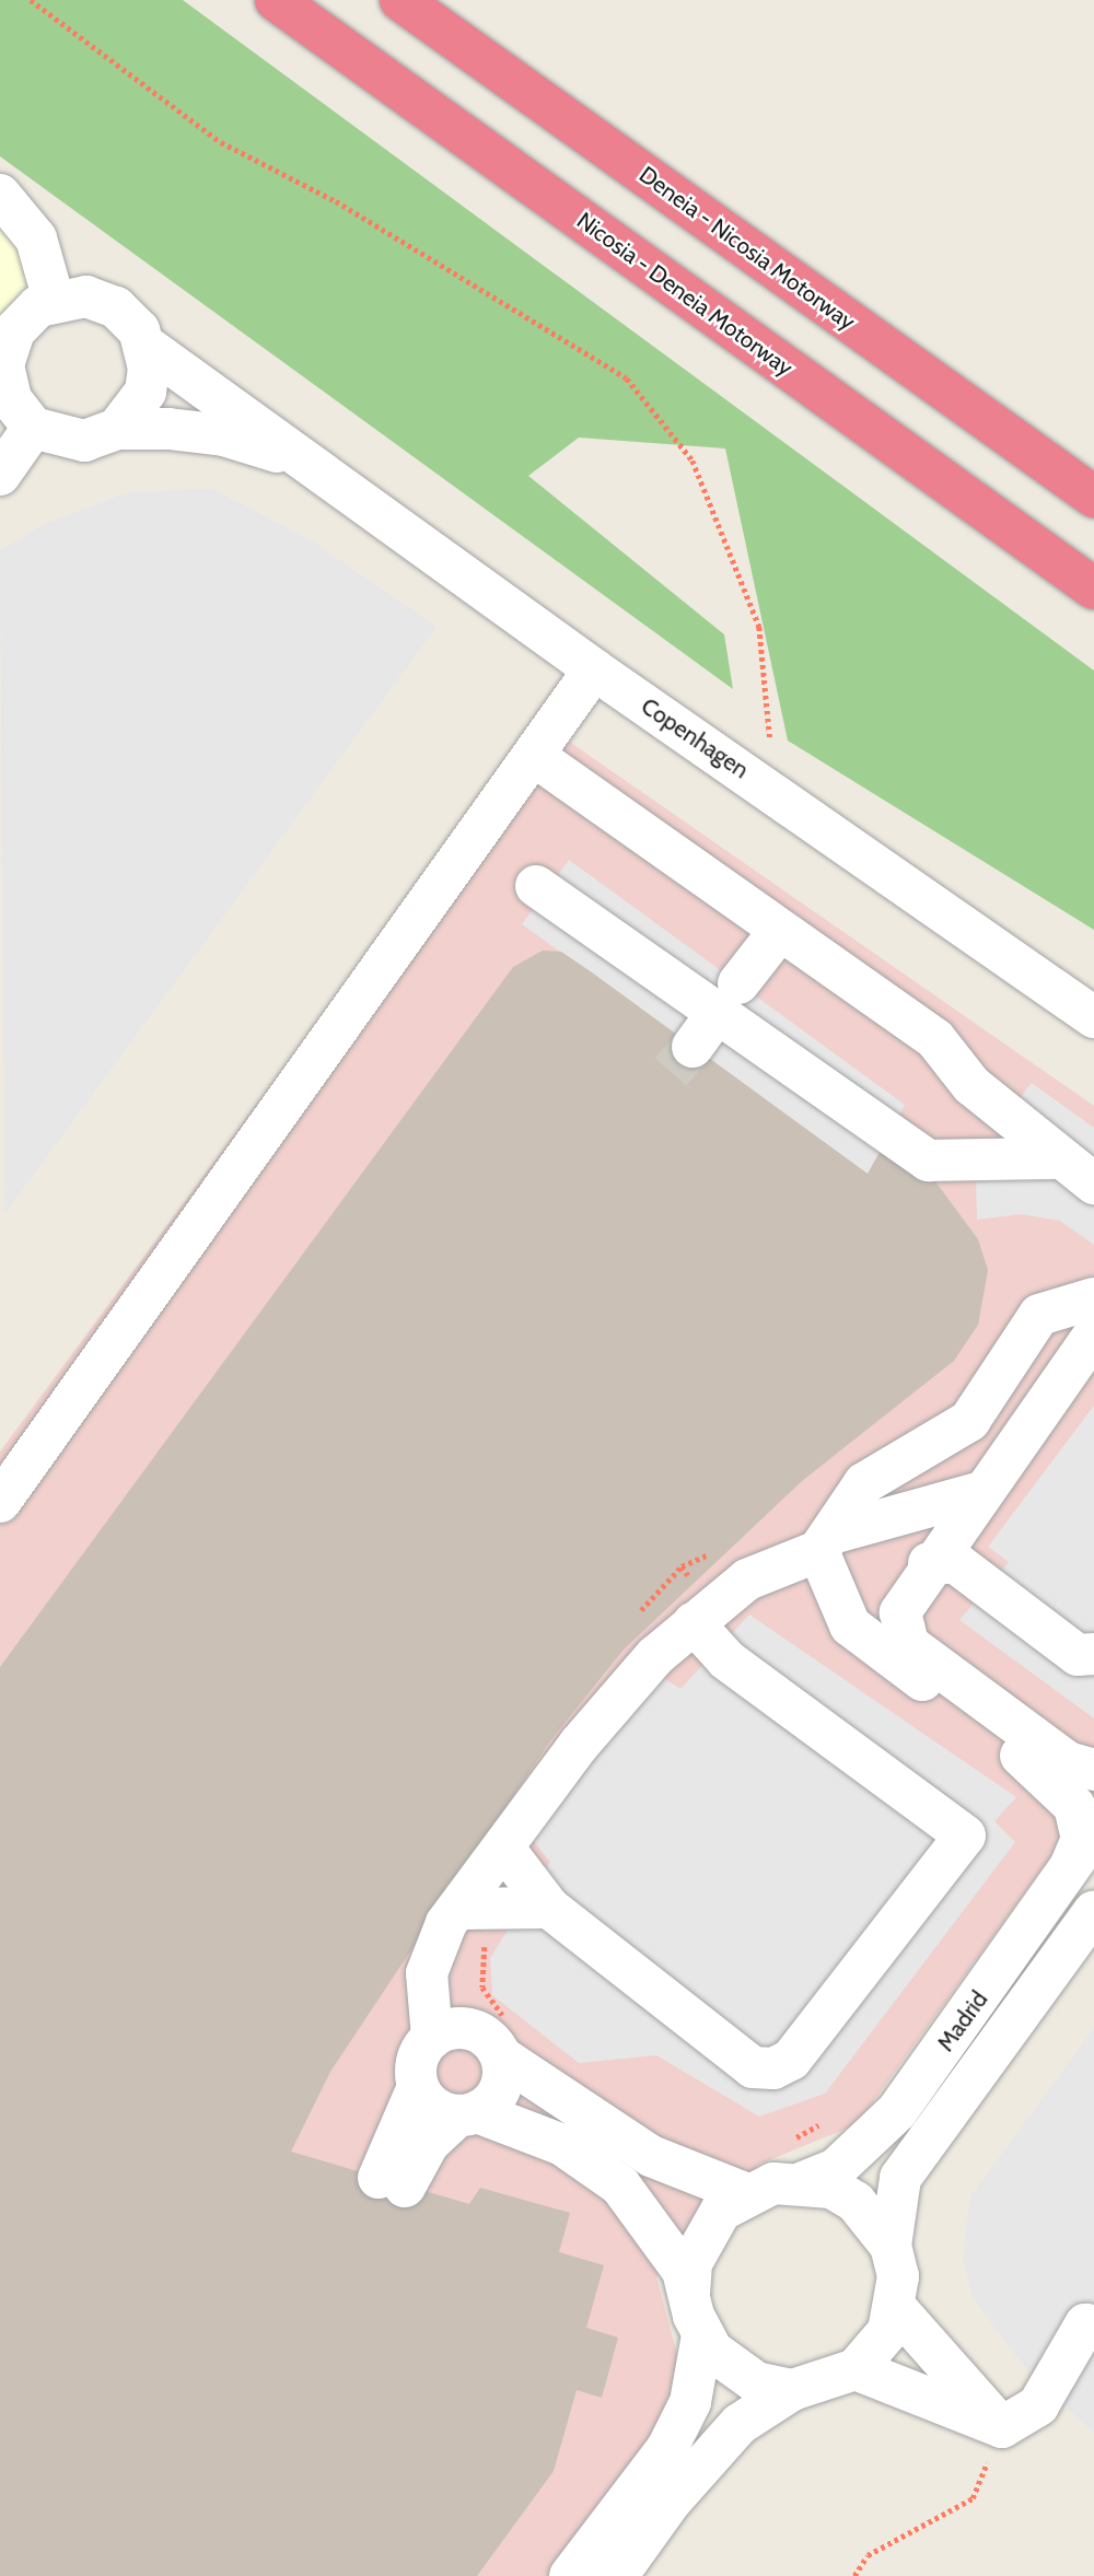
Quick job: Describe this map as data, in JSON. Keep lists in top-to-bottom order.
{
  "streets": {
    "highway": ["Deneia - Nicosia Motorway", "Nicosia - Deneia Motorway"],
    "street": ["Copenhagen", "Madrid"]
  }
}
